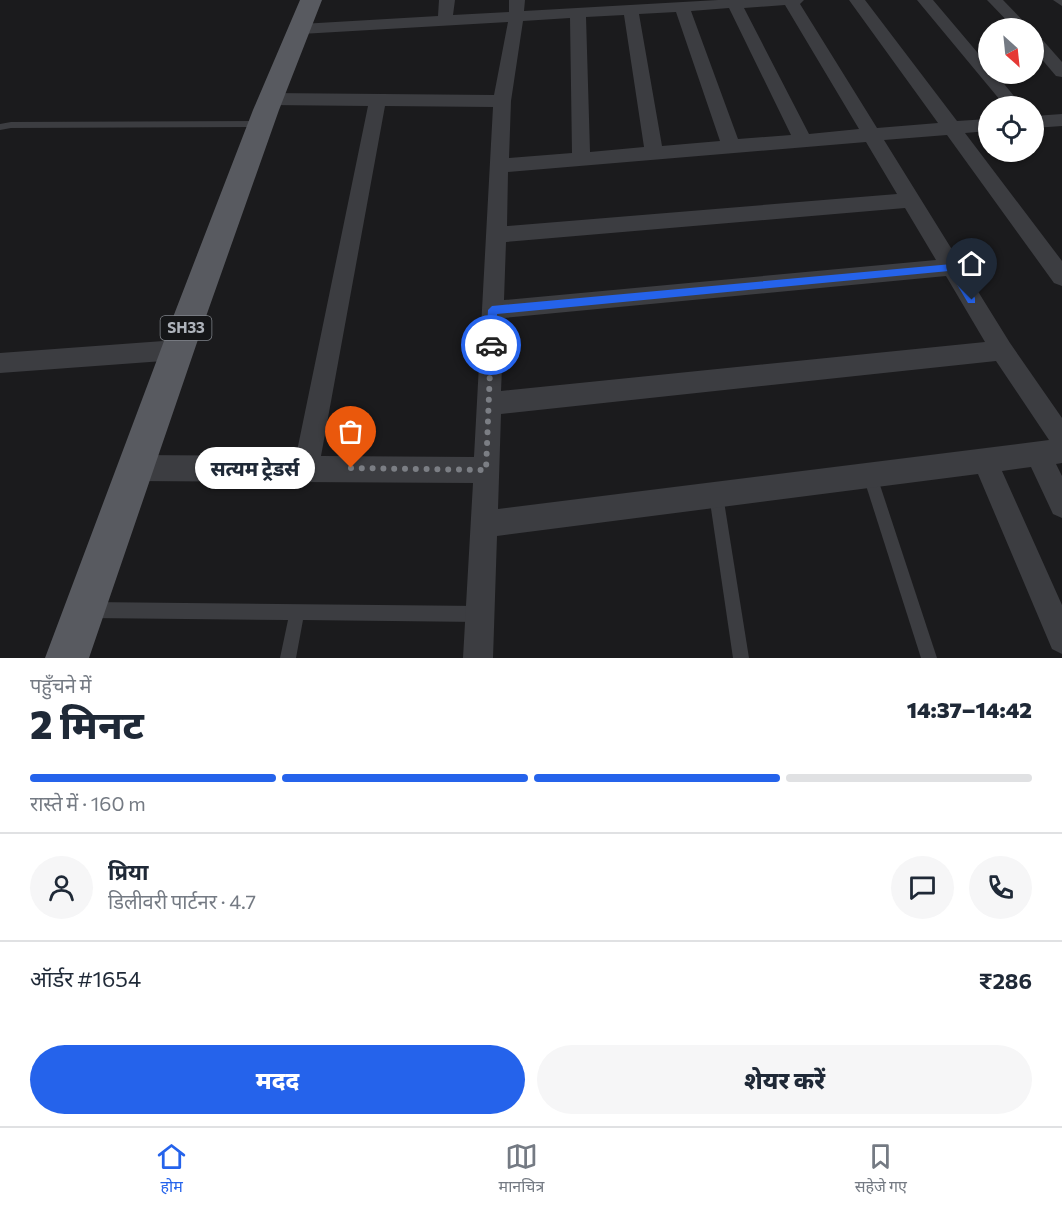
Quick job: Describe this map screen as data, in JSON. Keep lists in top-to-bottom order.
{
  "streets": {
    "main road": ["SH33"]
  },
  "places": ["सत्यम ट्रेडर्स"],
  "north": "bottom right",
  "page": {
    "bubble": "सत्यम ट्रेडर्स",
    "heading": ["2 मिनट", "पहुँचने में", "14:37–14:42"],
    "panel": [
      "प्रिया",
      "डिलीवरी पार्टनर · 4.7",
      "ऑर्डर #1654",
      "₹286"
    ],
    "bar": "रास्ते में · 160 m",
    "buttons": ["मदद", "शेयर करें"],
    "tabs": ["होम", "मानचित्र", "सहेजे गए"]
  }
}
